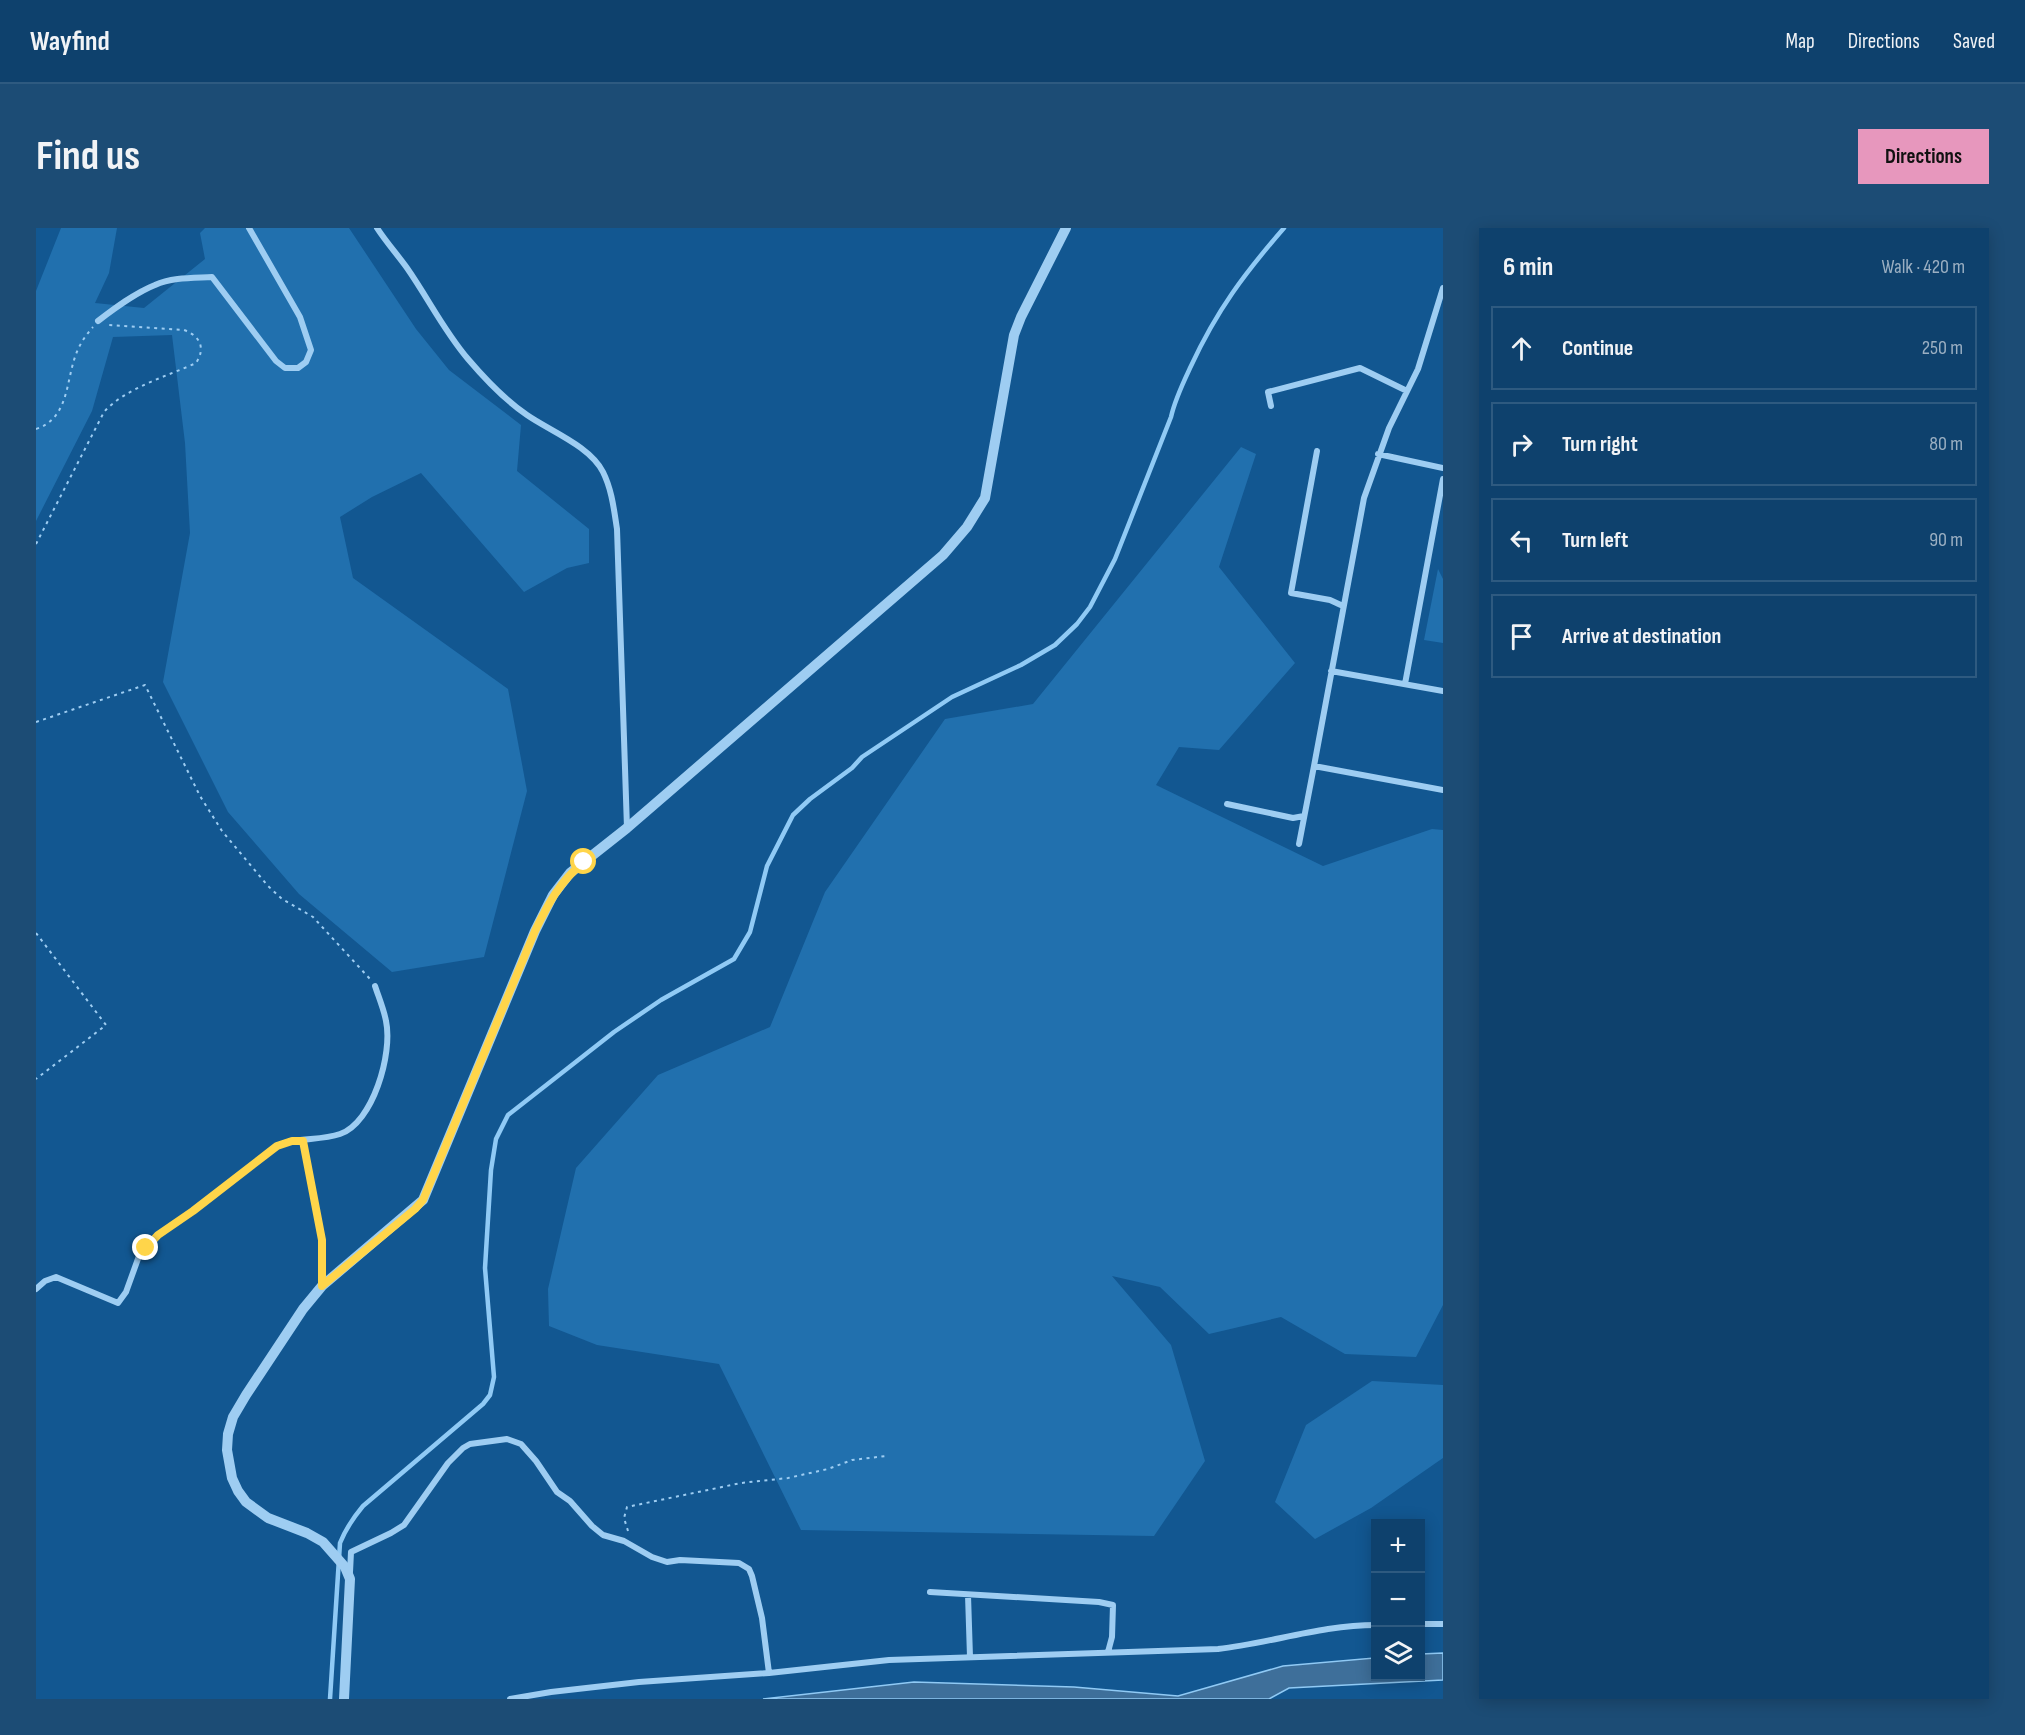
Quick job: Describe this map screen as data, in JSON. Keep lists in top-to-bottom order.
{
  "page": {
    "header": "Wayfind",
    "nav": ["Map", "Directions", "Saved"],
    "buttons": "Directions",
    "title": "Find us",
    "heading": ["6 min", "Walk · 420 m"],
    "list": [
      ["Continue", "250 m"],
      ["Turn right", "80 m"],
      ["Turn left", "90 m"],
      "Arrive at destination"
    ],
    "map_buttons": ["+", "−"]
  }
}
